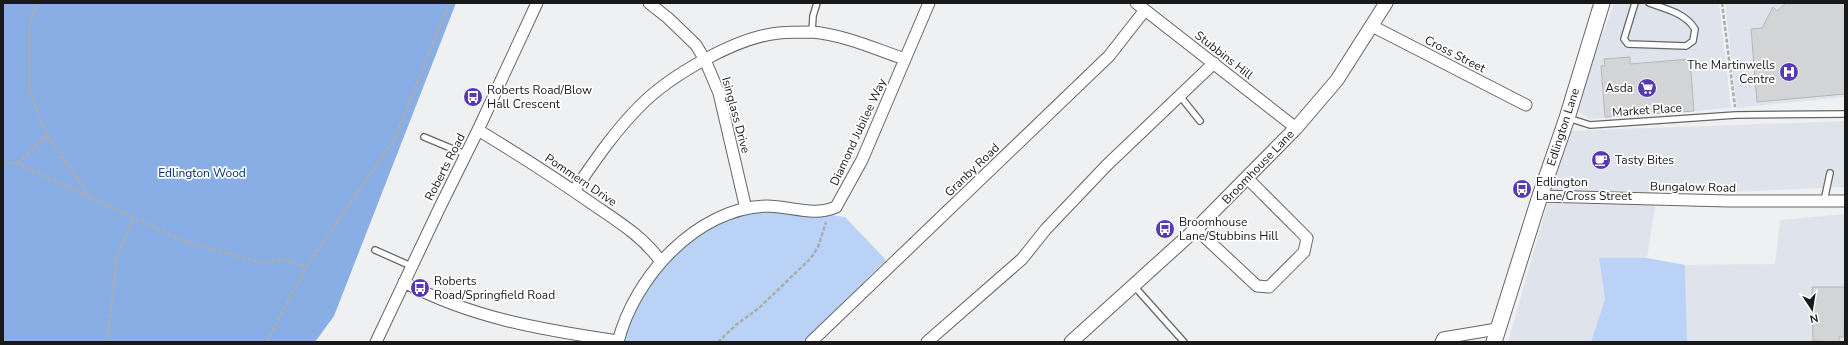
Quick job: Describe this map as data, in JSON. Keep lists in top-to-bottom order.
{
  "streets": {
    "main road": ["Edlington Lane"],
    "street": [
      "Cross Street",
      "Stubbins Hill",
      "Isinglass Drive",
      "Diamond Jubilee Way",
      "Roberts Road",
      "Broomhouse Lane",
      "Granby Road",
      "Pommern Drive",
      "Bungalow Road"
    ],
    "lane": ["Market Place"]
  },
  "crossings": [
    ["Cross Street", "Broomhouse Lane"],
    ["Stubbins Hill", "Broomhouse Lane"],
    ["Stubbins Hill", "Granby Road"],
    ["Market Place", "Edlington Lane"],
    ["Edlington Lane", "Bungalow Road"],
    ["Roberts Road", "Pommern Drive"]
  ],
  "parks": ["Edlington Wood"],
  "places": {
    "hospital": ["The Martinwells Centre"],
    "supermarket": ["Asda"],
    "bus stop": [
      "Roberts Road/Blow Hall Crescent",
      "Edlington Lane/Cross Street",
      "Broomhouse Lane/Stubbins Hill",
      "Roberts Road/Springfield Road"
    ],
    "cafe": ["Tasty Bites"]
  },
  "north": "bottom"
}
